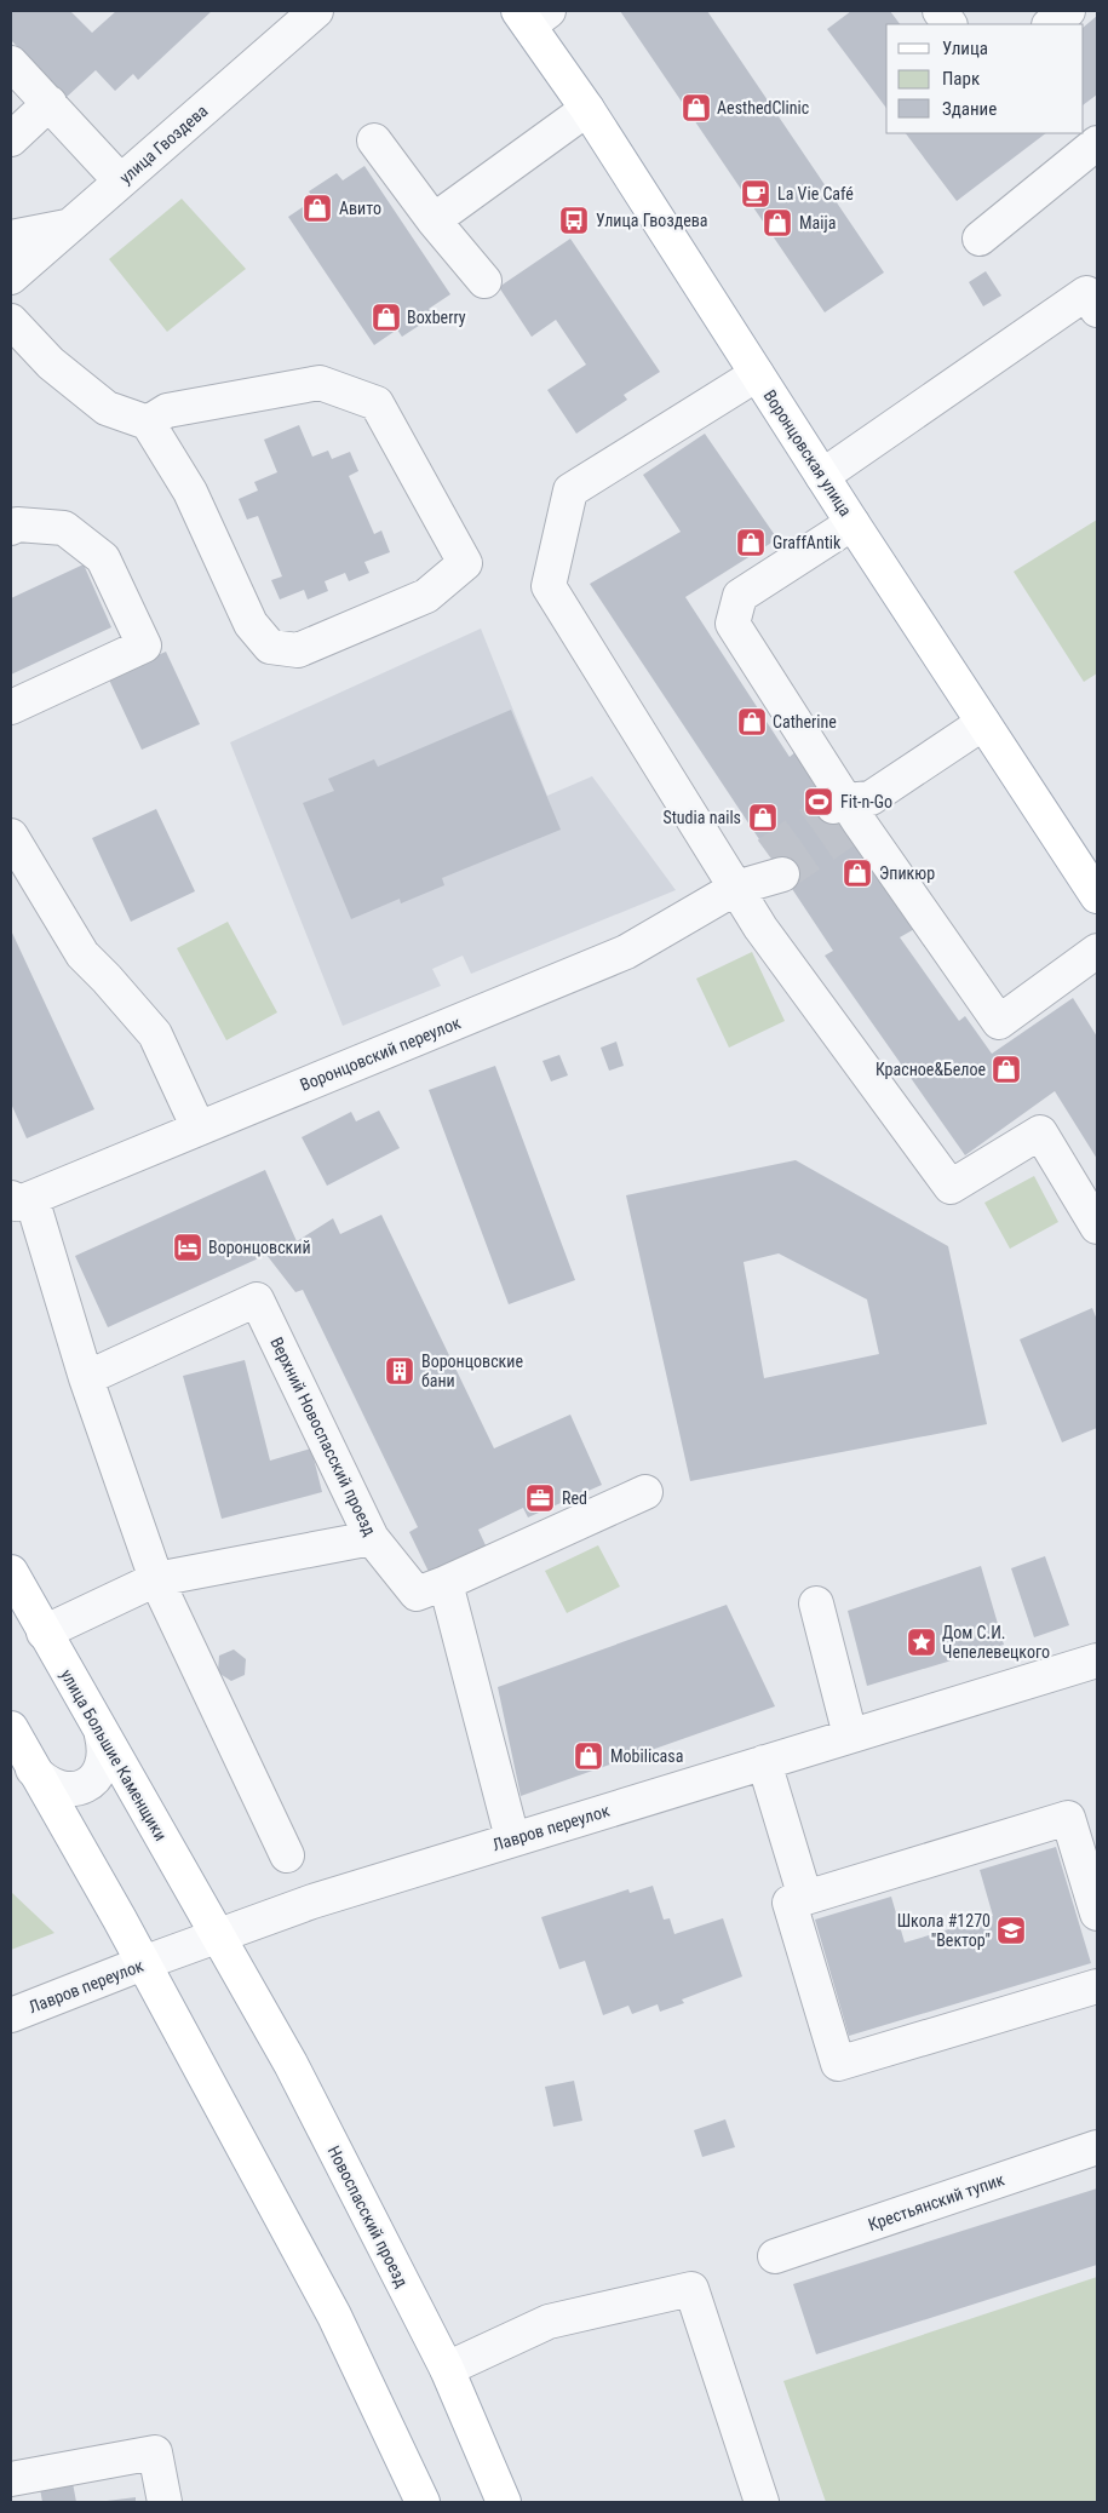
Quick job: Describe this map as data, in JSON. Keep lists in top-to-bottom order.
{
  "streets": {
    "main road": ["Воронцовская улица", "улица Большие Каменщики", "Новоспасский проезд"],
    "street": [
      "улица Гвоздева",
      "Воронцовский переулок",
      "Верхний Новоспасский проезд",
      "Лавров переулок",
      "Крестьянский тупик"
    ]
  },
  "crossings": [
    ["улица Большие Каменщики", "Лавров переулок"],
    ["улица Большие Каменщики", "Новоспасский проезд"],
    ["Лавров переулок", "Новоспасский проезд"]
  ],
  "places": {
    "shop": [
      "AesthedClinic",
      "Авито",
      "Maija",
      "Boxberry",
      "GraffAntik",
      "Catherine",
      "Studia nails",
      "Эпикюр",
      "Красное&Белое",
      "Mobilicasa"
    ],
    "cafe": ["La Vie Café"],
    "bus stop": ["Улица Гвоздева"],
    "sports": ["Fit-n-Go"],
    "hotel": ["Воронцовский"],
    "building": ["Воронцовские бани"],
    "office": ["Red"],
    "place": ["Дом С.И. Чепелевецкого"],
    "school or university": ["Школа #1270 \"Вектор\""]
  },
  "legend": ["Улица", "Парк", "Здание"]
}
